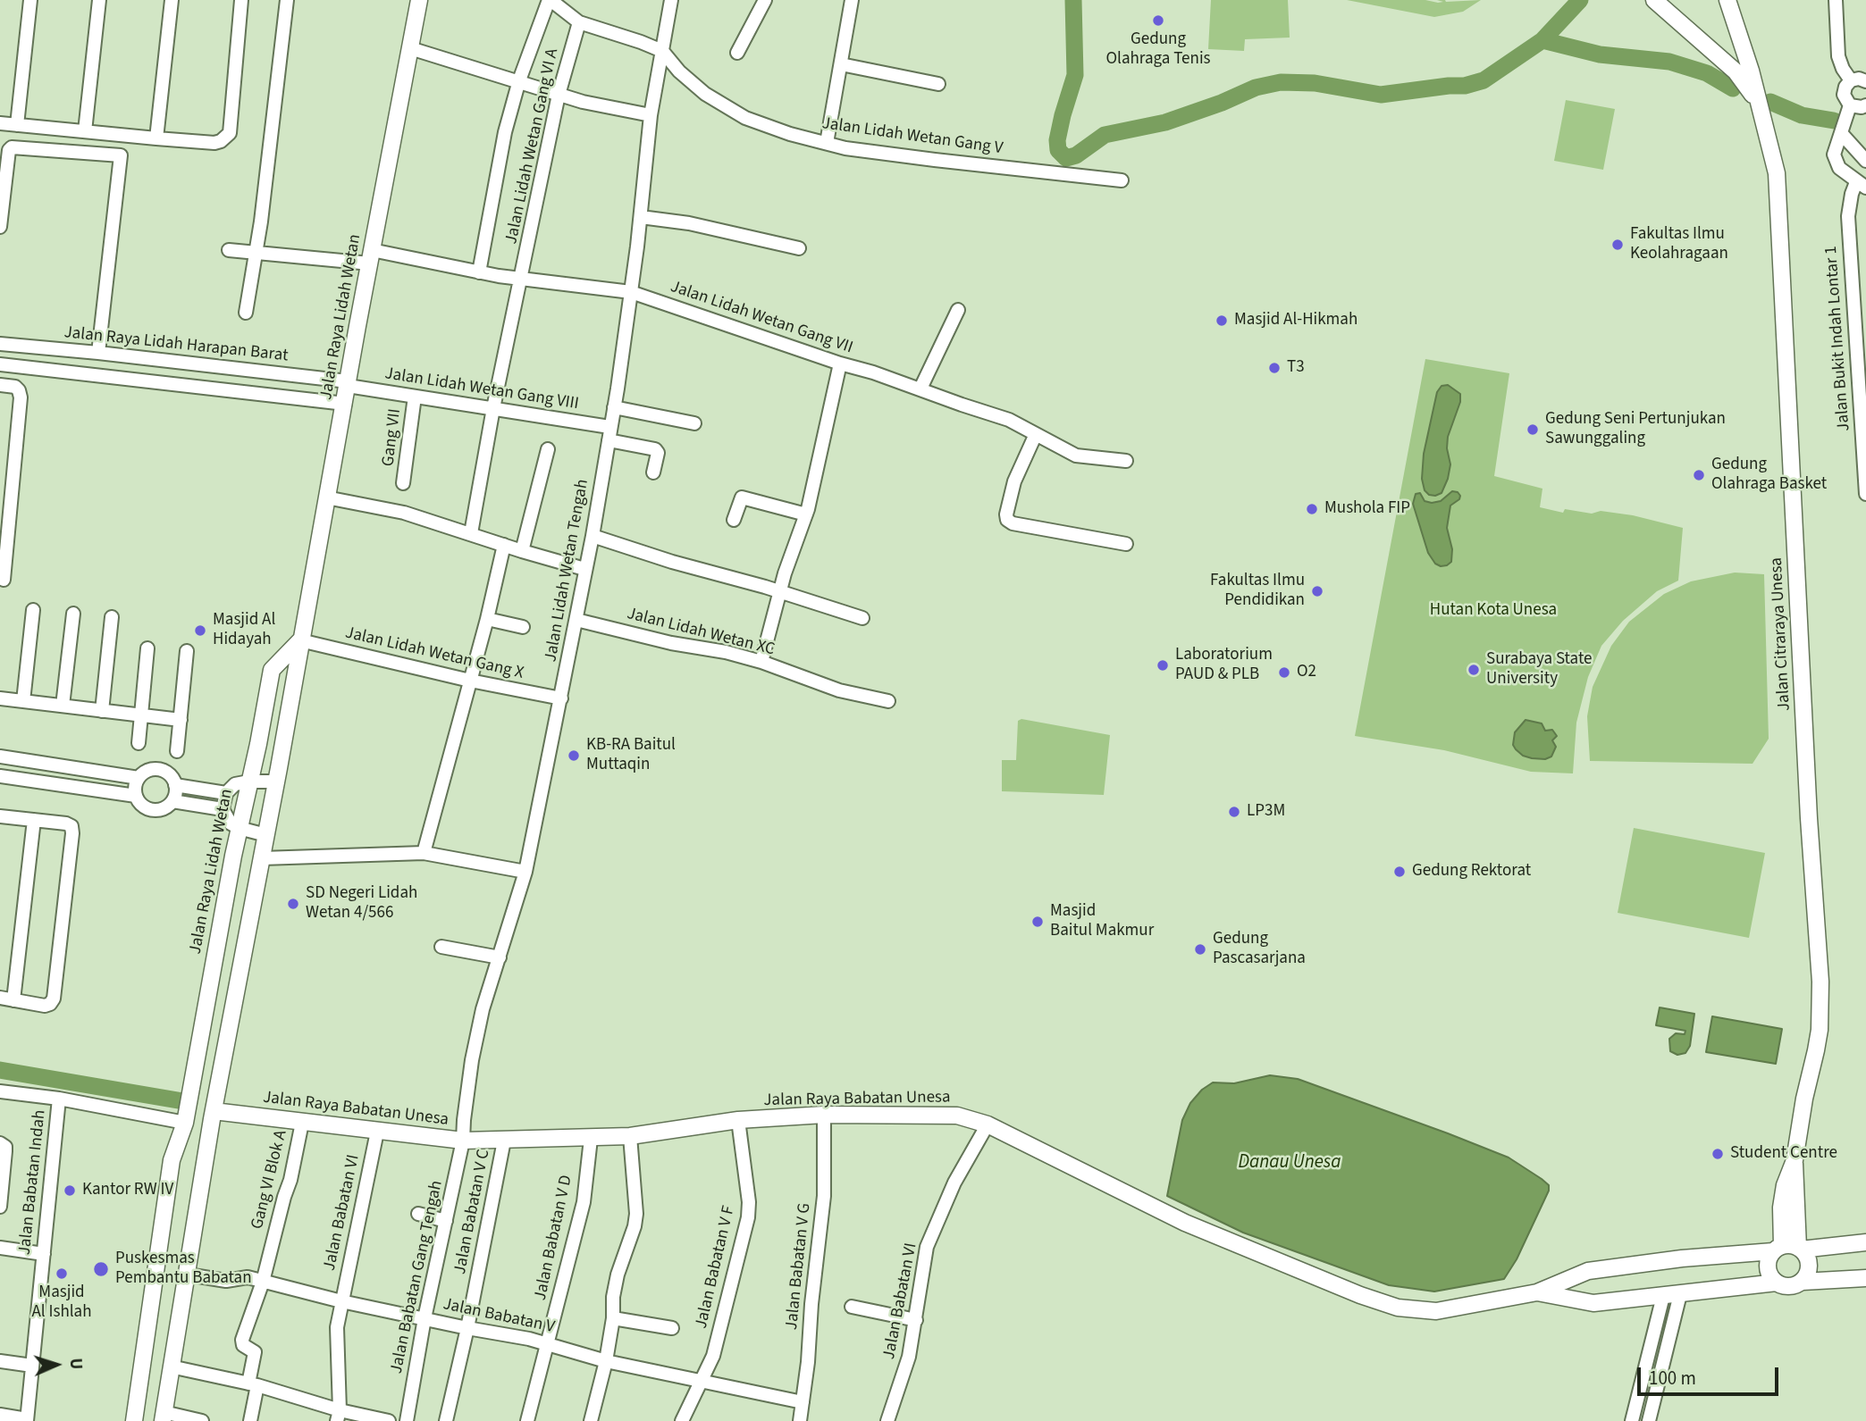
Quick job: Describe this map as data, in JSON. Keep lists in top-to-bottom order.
{
  "streets": {
    "main road": ["Jalan Raya Lidah Wetan", "Jalan Citraraya Unesa", "Jalan Raya Babatan Unesa"],
    "street": [
      "Jalan Lidah Wetan Gang V",
      "Jalan Lidah Wetan Gang VI A",
      "Jalan Lidah Wetan Gang VII",
      "Jalan Bukit Indah Lontar 1",
      "Jalan Raya Lidah Harapan Barat",
      "Jalan Lidah Wetan Gang VIII",
      "Gang VII",
      "Jalan Lidah Wetan Tengah",
      "Jalan Lidah Wetan XC",
      "Jalan Lidah Wetan Gang X",
      "Gang VI Blok A",
      "Jalan Babatan Indah",
      "Jalan Babatan V C",
      "Jalan Babatan VI",
      "Jalan Babatan V D",
      "Jalan Babatan V G",
      "Jalan Babatan V F",
      "Jalan Babatan Gang Tengah",
      "Jalan Babatan V"
    ]
  },
  "crossings": [
    ["Jalan Lidah Wetan Gang V", "Jalan Lidah Wetan Gang VI A"],
    ["Jalan Lidah Wetan Gang V", "Jalan Lidah Wetan Tengah"],
    ["Jalan Lidah Wetan Gang VI A", "Jalan Lidah Wetan Gang VII"],
    ["Jalan Lidah Wetan Gang VI A", "Jalan Lidah Wetan Gang VIII"],
    ["Jalan Raya Lidah Wetan", "Jalan Lidah Wetan Gang VII"],
    ["Jalan Raya Lidah Wetan", "Jalan Raya Lidah Harapan Barat"],
    ["Jalan Raya Lidah Wetan", "Jalan Lidah Wetan Gang VIII"],
    ["Jalan Raya Lidah Wetan", "Jalan Lidah Wetan Gang X"],
    ["Jalan Raya Lidah Wetan", "Jalan Raya Babatan Unesa"],
    ["Jalan Raya Lidah Wetan", "Jalan Babatan Indah"],
    ["Jalan Raya Lidah Wetan", "Jalan Babatan V"],
    ["Jalan Lidah Wetan Gang VII", "Jalan Lidah Wetan Tengah"],
    ["Jalan Raya Lidah Harapan Barat", "Jalan Lidah Wetan Gang VIII"],
    ["Jalan Lidah Wetan Gang VIII", "Gang VII"],
    ["Jalan Lidah Wetan Gang VIII", "Jalan Lidah Wetan Tengah"],
    ["Jalan Lidah Wetan Tengah", "Jalan Lidah Wetan XC"],
    ["Jalan Lidah Wetan Tengah", "Jalan Lidah Wetan Gang X"],
    ["Jalan Lidah Wetan Tengah", "Jalan Raya Babatan Unesa"],
    ["Jalan Lidah Wetan Tengah", "Jalan Babatan Gang Tengah"],
    ["Jalan Raya Babatan Unesa", "Gang VI Blok A"],
    ["Jalan Raya Babatan Unesa", "Jalan Babatan Indah"],
    ["Jalan Raya Babatan Unesa", "Jalan Babatan V C"],
    ["Jalan Raya Babatan Unesa", "Jalan Babatan VI"],
    ["Jalan Raya Babatan Unesa", "Jalan Babatan V D"],
    ["Jalan Raya Babatan Unesa", "Jalan Babatan V G"],
    ["Jalan Raya Babatan Unesa", "Jalan Babatan V F"],
    ["Jalan Raya Babatan Unesa", "Jalan Babatan Gang Tengah"],
    ["Gang VI Blok A", "Jalan Babatan V"],
    ["Jalan Babatan V C", "Jalan Babatan V"],
    ["Jalan Babatan VI", "Jalan Babatan V"],
    ["Jalan Babatan V D", "Jalan Babatan V"],
    ["Jalan Babatan V G", "Jalan Babatan V"],
    ["Jalan Babatan V F", "Jalan Babatan V"],
    ["Jalan Babatan Gang Tengah", "Jalan Babatan V"]
  ],
  "water": ["Danau Unesa"],
  "parks": ["Hutan Kota Unesa"],
  "places": [
    "Gedung Olahraga Tenis",
    "Fakultas Ilmu Keolahragaan",
    "Masjid Al-Hikmah",
    "T3",
    "Gedung Seni Pertunjukan Sawunggaling",
    "Gedung Olahraga Basket",
    "Mushola FIP",
    "Fakultas Ilmu Pendidikan",
    "Masjid Al Hidayah",
    "Laboratorium PAUD & PLB",
    "Surabaya State University",
    "O2",
    "KB-RA Baitul Muttaqin",
    "LP3M",
    "Gedung Rektorat",
    "SD Negeri Lidah Wetan 4/566",
    "Masjid Baitul Makmur",
    "Gedung Pascasarjana",
    "Student Centre",
    "Kantor RW IV",
    "Puskesmas Pembantu Babatan",
    "Masjid Al Ishlah"
  ],
  "scale_bar": "100 m",
  "north": "right"
}
